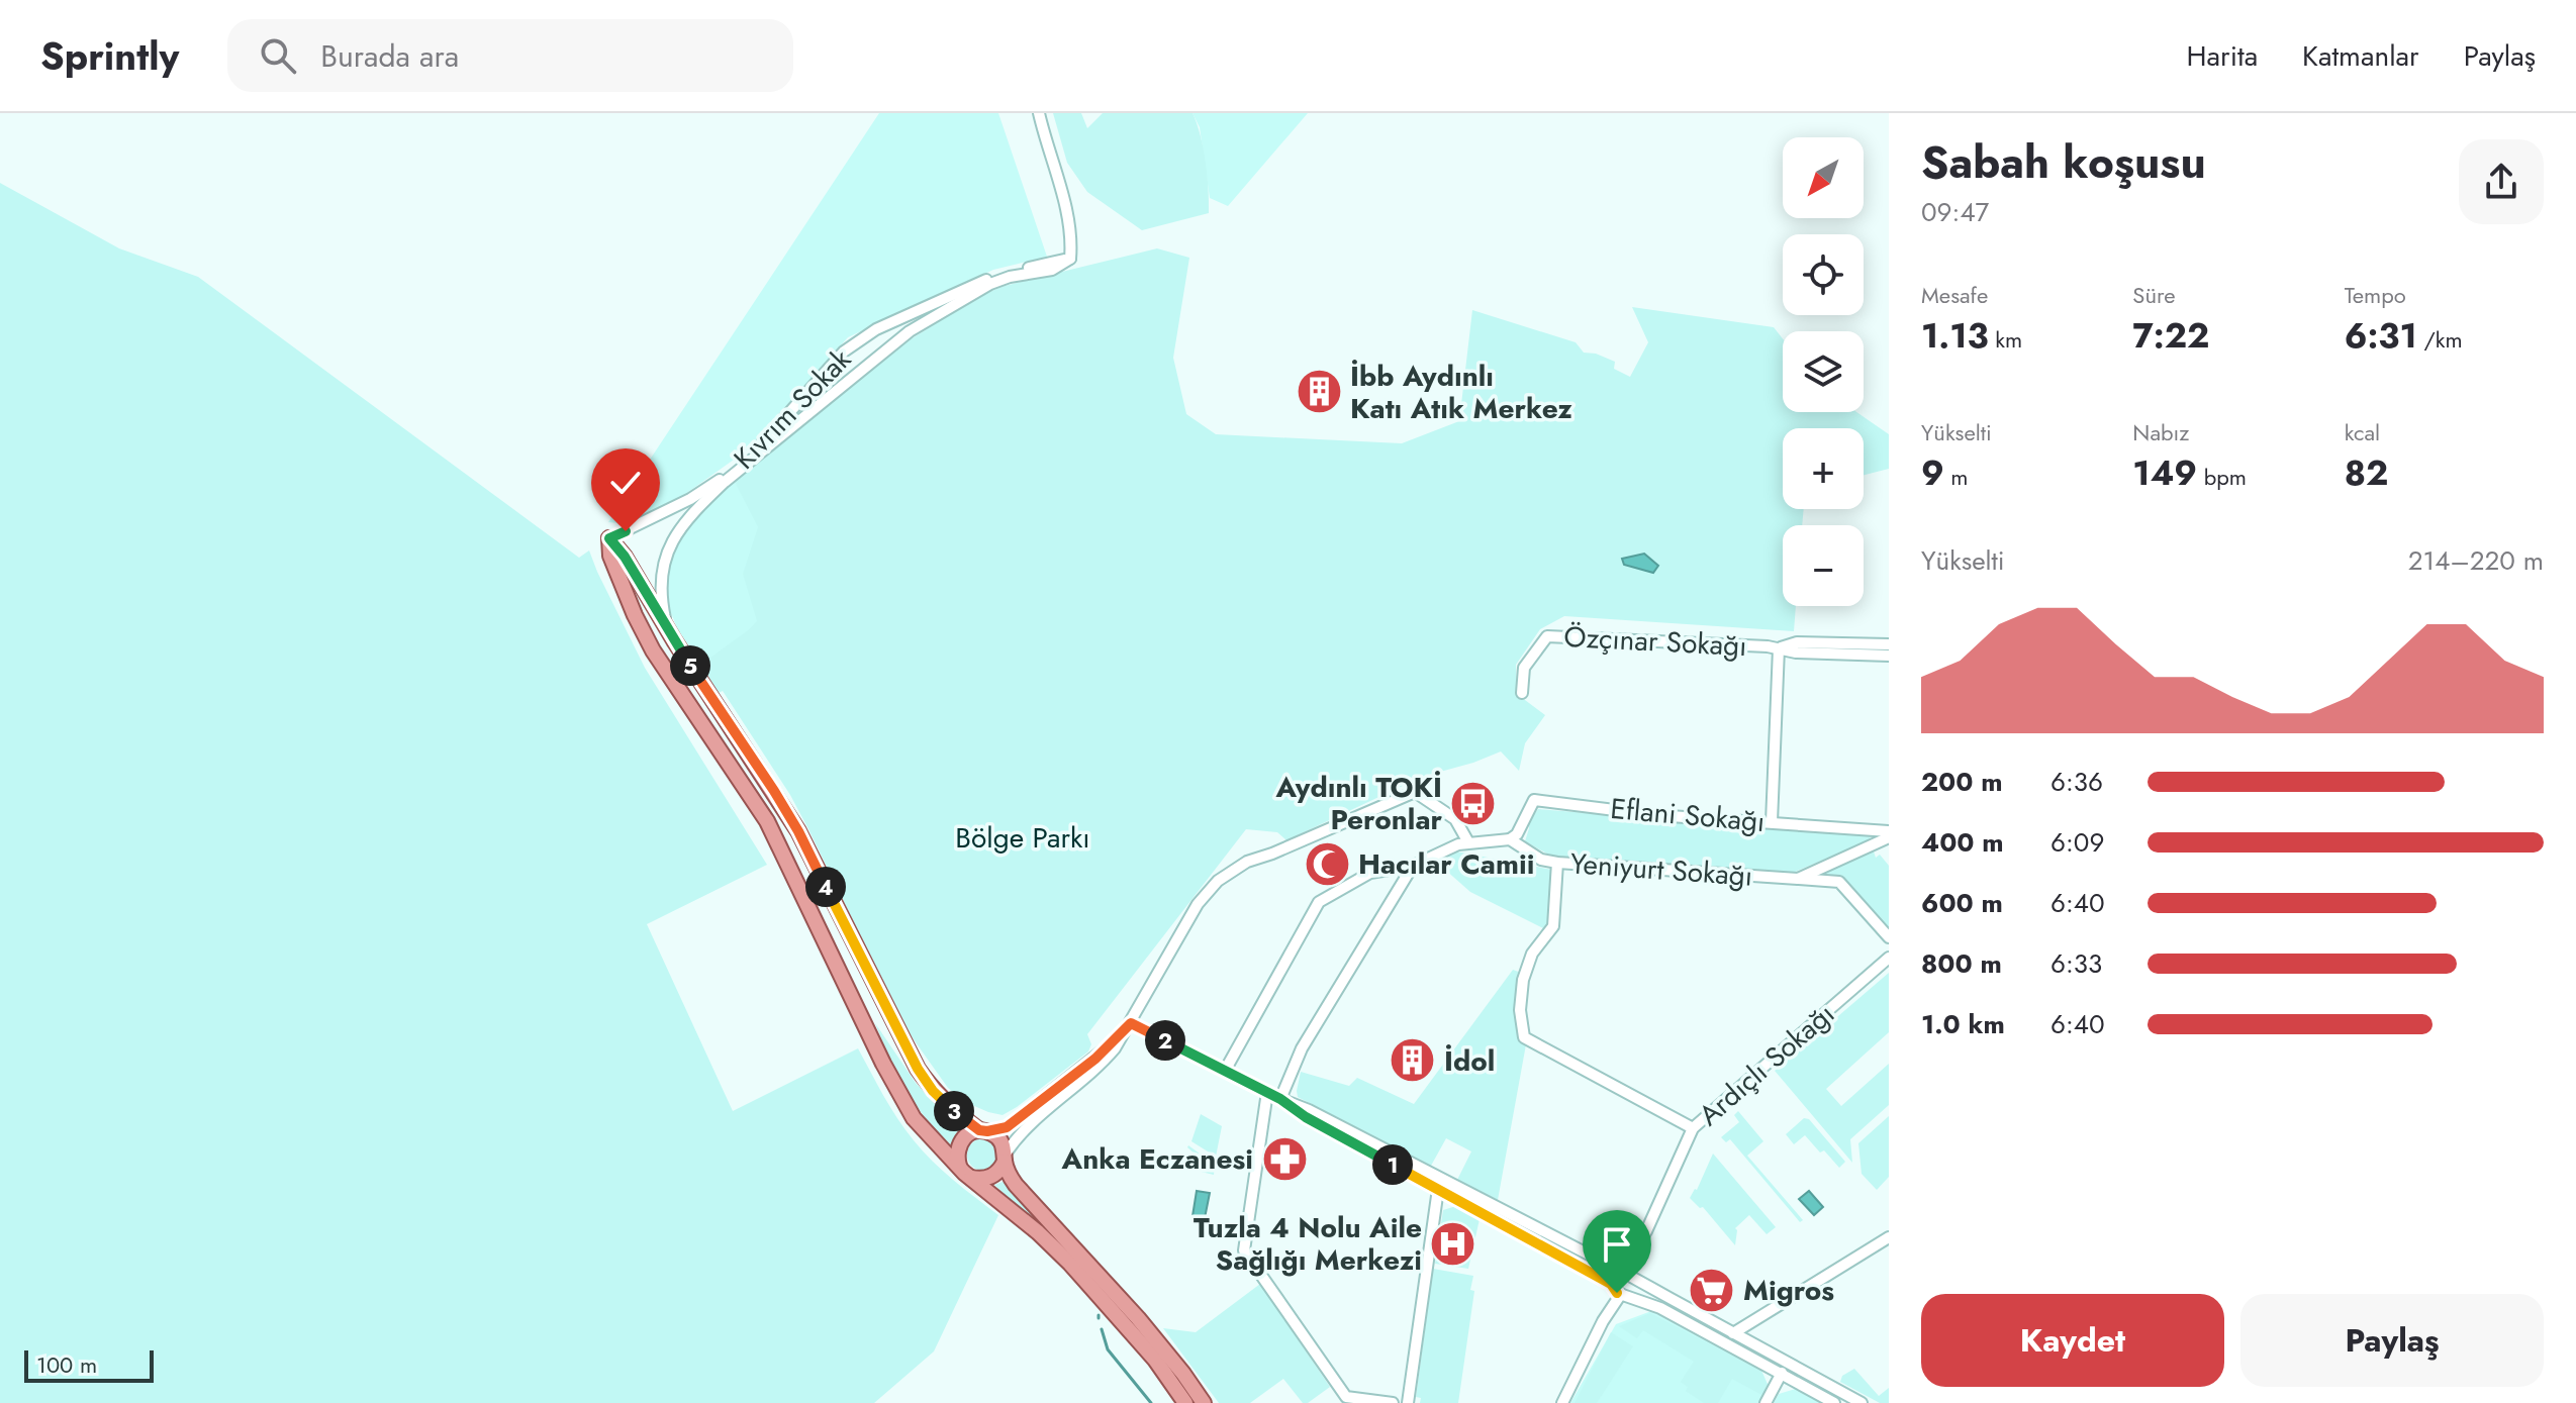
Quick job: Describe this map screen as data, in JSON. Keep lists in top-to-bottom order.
{
  "streets": {
    "street": [
      "Kıvrım Sokak",
      "Özçınar Sokağı",
      "Eflani Sokağı",
      "Yeniyurt Sokağı",
      "Ardıçlı Sokağı"
    ]
  },
  "crossings": [
    ["Eflani Sokağı", "Yeniyurt Sokağı"]
  ],
  "parks": ["Bölge Parkı"],
  "places": {
    "building": ["İbb Aydınlı Katı Atık Merkez", "İdol"],
    "bus stop": ["Aydınlı TOKİ Peronlar"],
    "mosque": ["Hacılar Camii"],
    "pharmacy": ["Anka Eczanesi"],
    "hospital": ["Tuzla 4 Nolu Aile Sağlığı Merkezi"],
    "supermarket": ["Migros"]
  },
  "scale_bar": "100 m",
  "north": "bottom left",
  "page": {
    "header": "Sprintly",
    "search": "Burada ara",
    "nav": ["Harita", "Katmanlar", "Paylaş"],
    "heading": ["Sabah koşusu", "09:47"],
    "map_buttons": ["+", "−"],
    "stats": [
      ["Mesafe", "1.13 km"],
      ["Süre", "7:22"],
      ["Tempo", "6:31 /km"],
      ["Yükselti", "9 m"],
      ["Nabız", "149 bpm"],
      ["kcal", "82"]
    ],
    "chart": ["Yükselti", "214–220 m"],
    "pins": [
      "5",
      "4",
      "2",
      "3",
      "1"
    ],
    "list": [
      {
        "name": "200 m",
        "note": "6:36"
      },
      {
        "name": "400 m",
        "note": "6:09"
      },
      {
        "name": "600 m",
        "note": "6:40"
      },
      {
        "name": "800 m",
        "note": "6:33"
      },
      {
        "name": "1.0 km",
        "note": "6:40"
      }
    ],
    "buttons": ["Kaydet", "Paylaş"],
    "scale": "100 m"
  }
}
